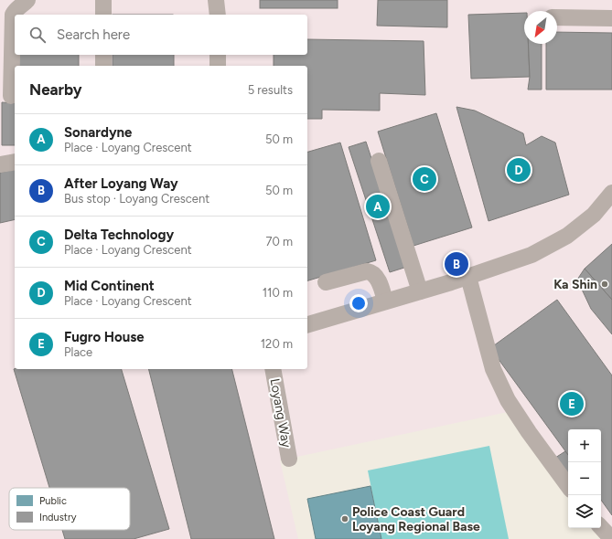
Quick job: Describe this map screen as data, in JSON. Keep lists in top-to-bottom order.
{
  "streets": {
    "street": ["Loyang Way"]
  },
  "places": ["Ka Shin", "Police Coast Guard Loyang Regional Base"],
  "legend": ["Public", "Industry"],
  "north": "bottom left",
  "page": {
    "search": "Search here",
    "heading": ["Nearby", "5 results"],
    "list": [
      {
        "mark": "A",
        "name": "Sonardyne",
        "note": "Place · Loyang Crescent",
        "value": "50 m"
      },
      {
        "mark": "B",
        "name": "After Loyang Way",
        "note": "Bus stop · Loyang Crescent",
        "value": "50 m"
      },
      {
        "mark": "C",
        "name": "Delta Technology",
        "note": "Place · Loyang Crescent",
        "value": "70 m"
      },
      {
        "mark": "D",
        "name": "Mid Continent",
        "note": "Place · Loyang Crescent",
        "value": "110 m"
      },
      {
        "mark": "E",
        "name": "Fugro House",
        "note": "Place",
        "value": "120 m"
      }
    ],
    "pins": [
      "D",
      "C",
      "A",
      "B",
      "E"
    ],
    "map_buttons": ["+", "−"]
  }
}
